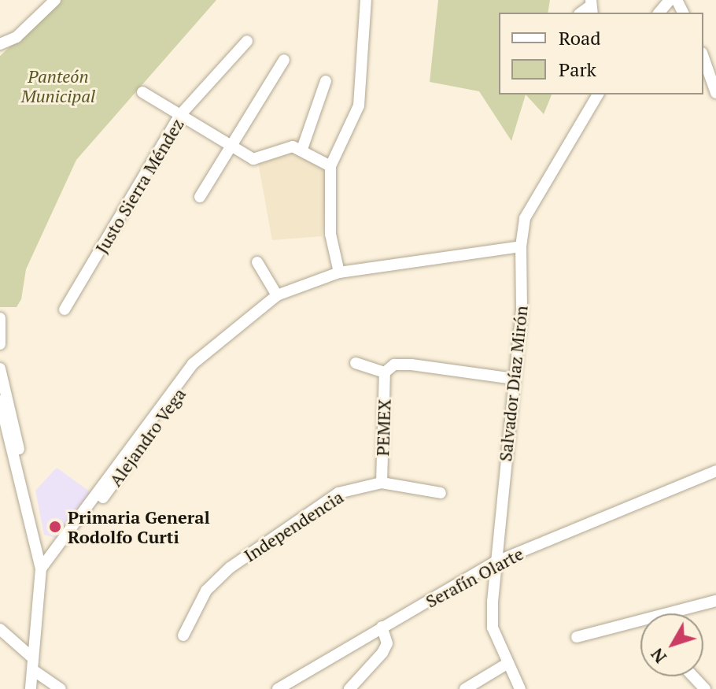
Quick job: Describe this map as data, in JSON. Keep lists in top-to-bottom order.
{
  "streets": {
    "street": [
      "Justo Sierra Méndez",
      "Salvador Díaz Mirón",
      "PEMEX",
      "Alejandro Vega",
      "Independencia",
      "Serafín Olarte"
    ]
  },
  "crossings": [
    ["Salvador Díaz Mirón", "Alejandro Vega"],
    ["Salvador Díaz Mirón", "Serafín Olarte"],
    ["PEMEX", "Independencia"]
  ],
  "parks": ["Panteón Municipal"],
  "places": ["Primaria General Rodolfo Curti"],
  "legend": ["Road", "Park"],
  "north": "bottom left"
}
